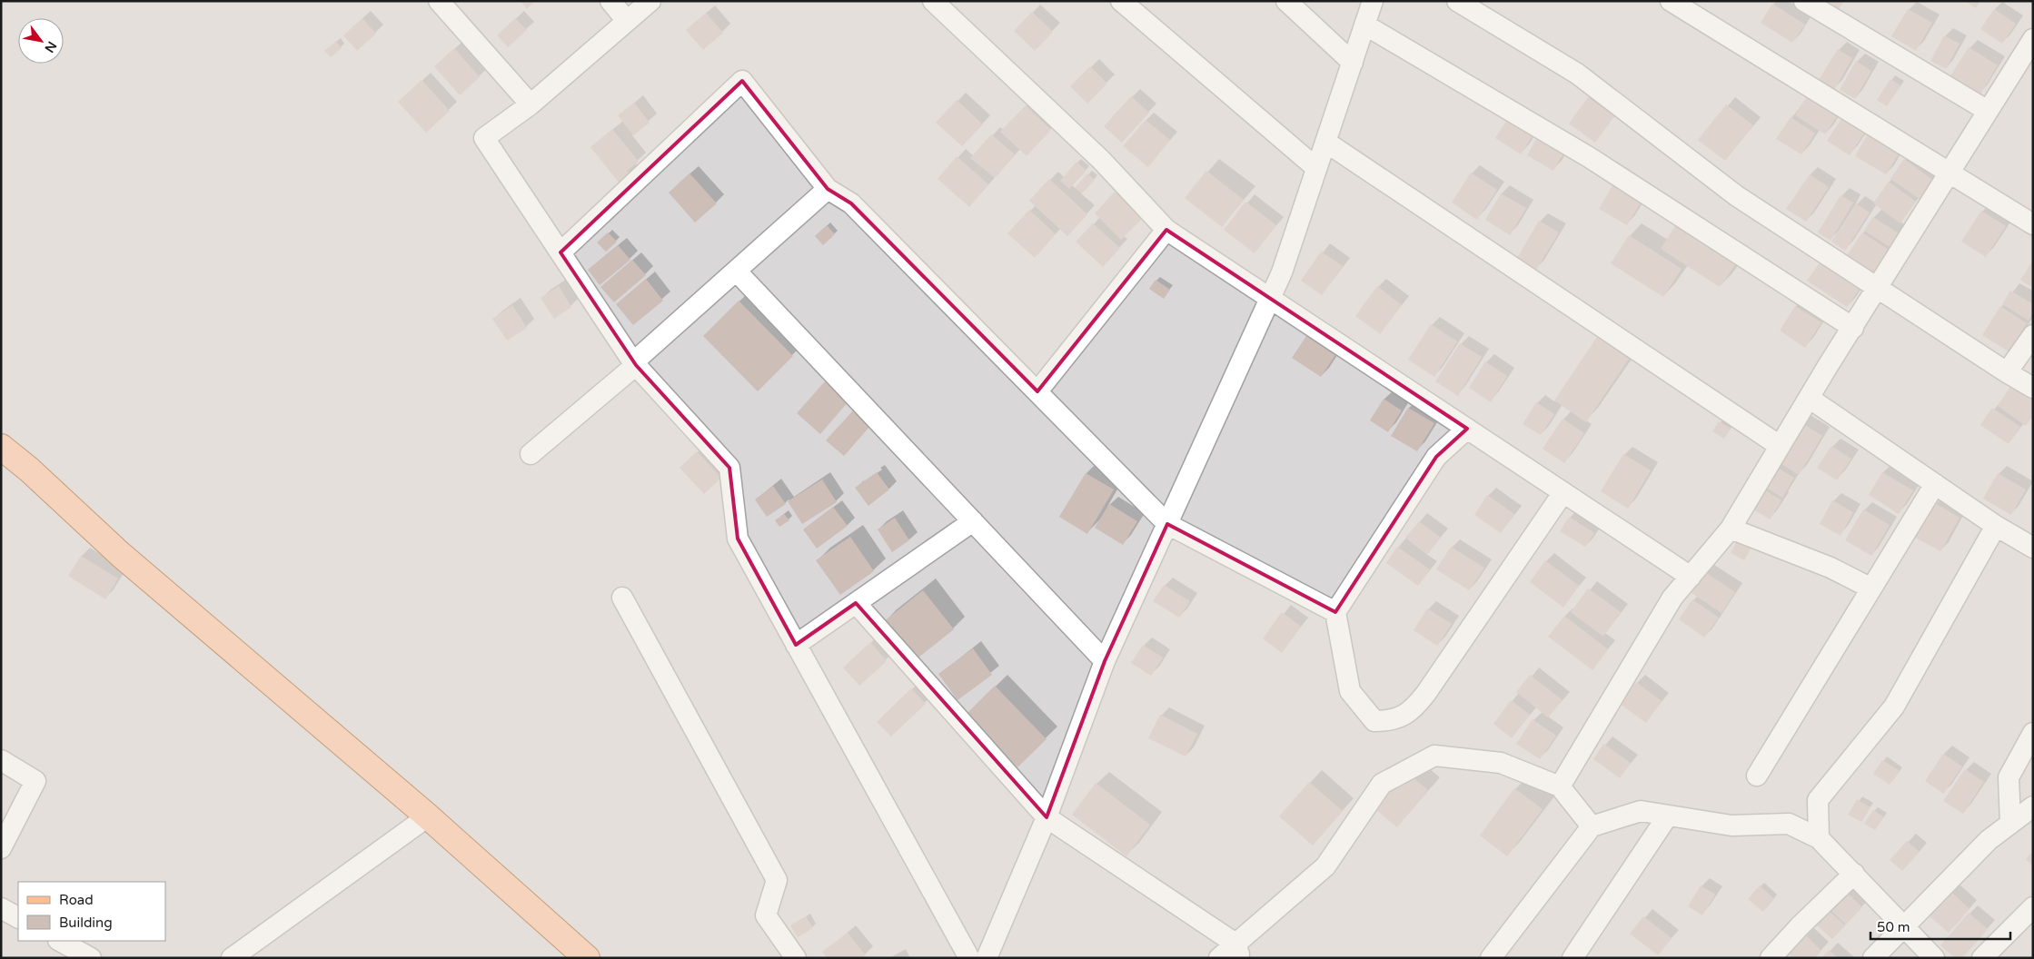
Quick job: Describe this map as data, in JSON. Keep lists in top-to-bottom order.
{
  "legend": ["Road", "Building"],
  "scale_bar": "50 m",
  "north": "bottom right"
}
